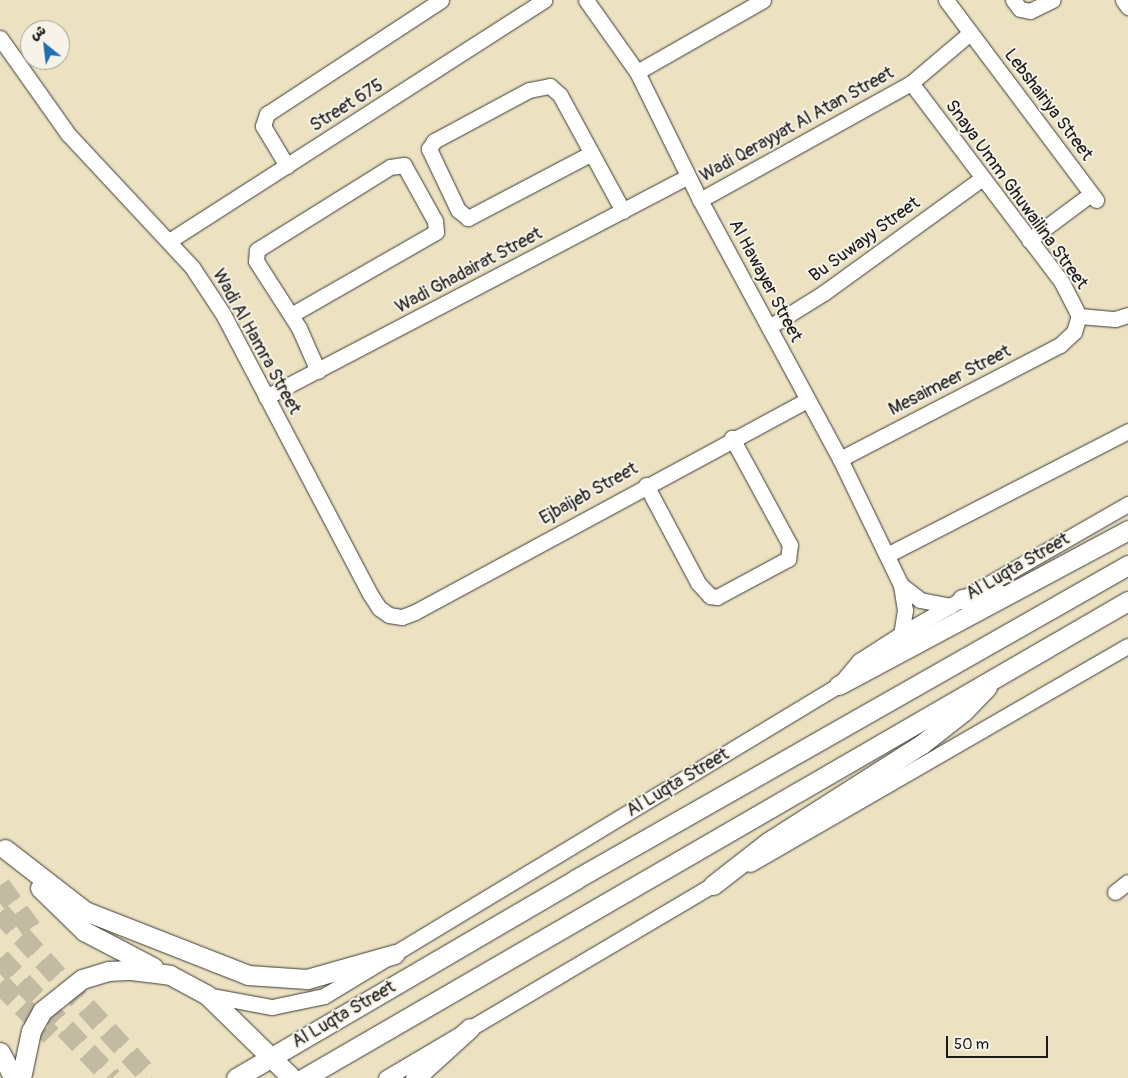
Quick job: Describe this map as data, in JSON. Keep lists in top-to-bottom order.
{
  "streets": {
    "main road": ["Al Luqta Street"],
    "street": [
      "Lebshairiya Street",
      "Street 675",
      "Wadi Qerayyat Al Atan Street",
      "Snaya Umm Ghuwailina Street",
      "Bu Suwayy Street",
      "Wadi Ghadairat Street",
      "Al Hawayer Street",
      "Wadi Al Hamra Street",
      "Mesaimeer Street",
      "Ejbaijeb Street"
    ]
  },
  "crossings": [
    ["Lebshairiya Street", "Snaya Umm Ghuwailina Street"],
    ["Street 675", "Wadi Al Hamra Street"],
    ["Wadi Qerayyat Al Atan Street", "Snaya Umm Ghuwailina Street"],
    ["Wadi Qerayyat Al Atan Street", "Al Hawayer Street"],
    ["Snaya Umm Ghuwailina Street", "Bu Suwayy Street"],
    ["Snaya Umm Ghuwailina Street", "Mesaimeer Street"],
    ["Bu Suwayy Street", "Al Hawayer Street"],
    ["Wadi Ghadairat Street", "Al Hawayer Street"],
    ["Wadi Ghadairat Street", "Wadi Al Hamra Street"],
    ["Al Hawayer Street", "Mesaimeer Street"],
    ["Al Hawayer Street", "Ejbaijeb Street"],
    ["Al Hawayer Street", "Al Luqta Street"],
    ["Wadi Al Hamra Street", "Ejbaijeb Street"]
  ],
  "scale_bar": "50 m",
  "north": "top left"
}
